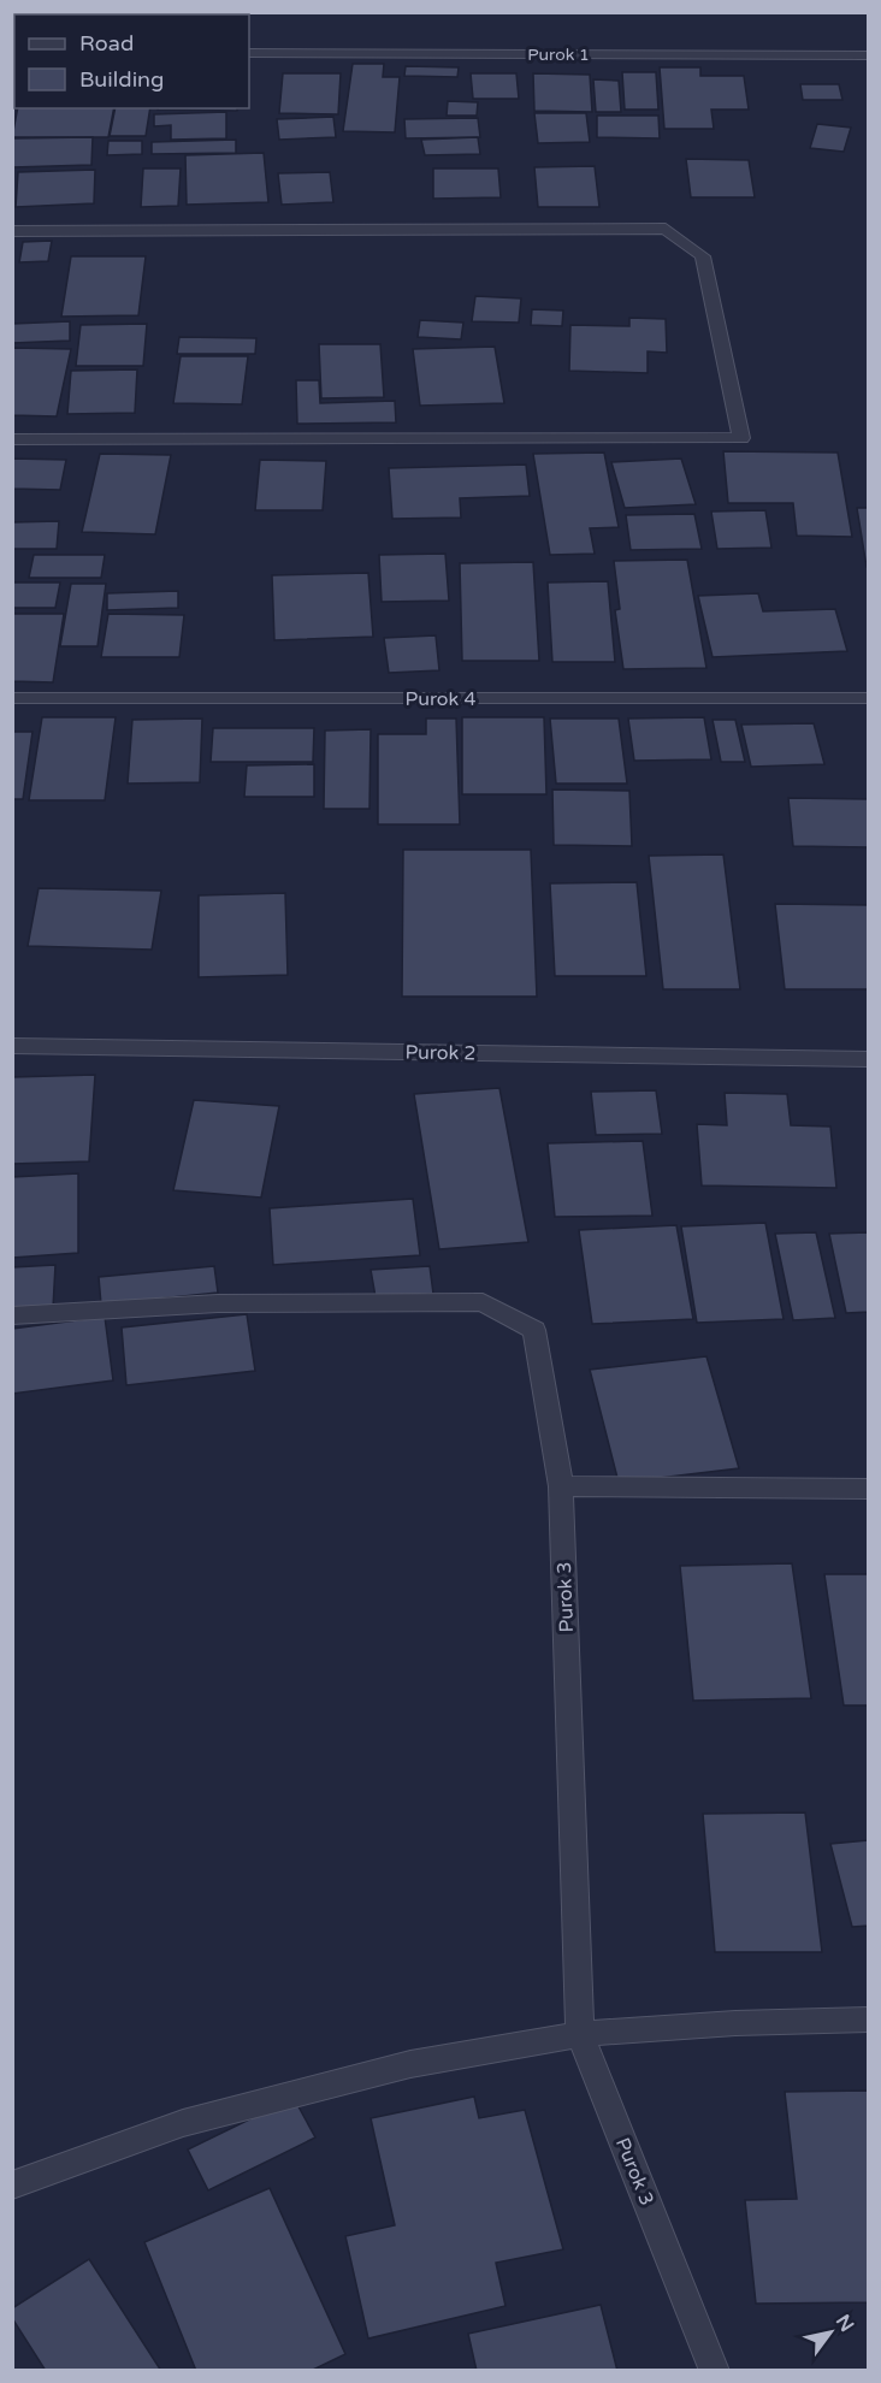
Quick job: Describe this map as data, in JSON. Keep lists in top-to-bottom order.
{
  "streets": {
    "street": [
      "Purok 1",
      "Purok 4",
      "Purok 2",
      "Purok 3"
    ]
  },
  "legend": ["Road", "Building"],
  "north": "top right"
}
